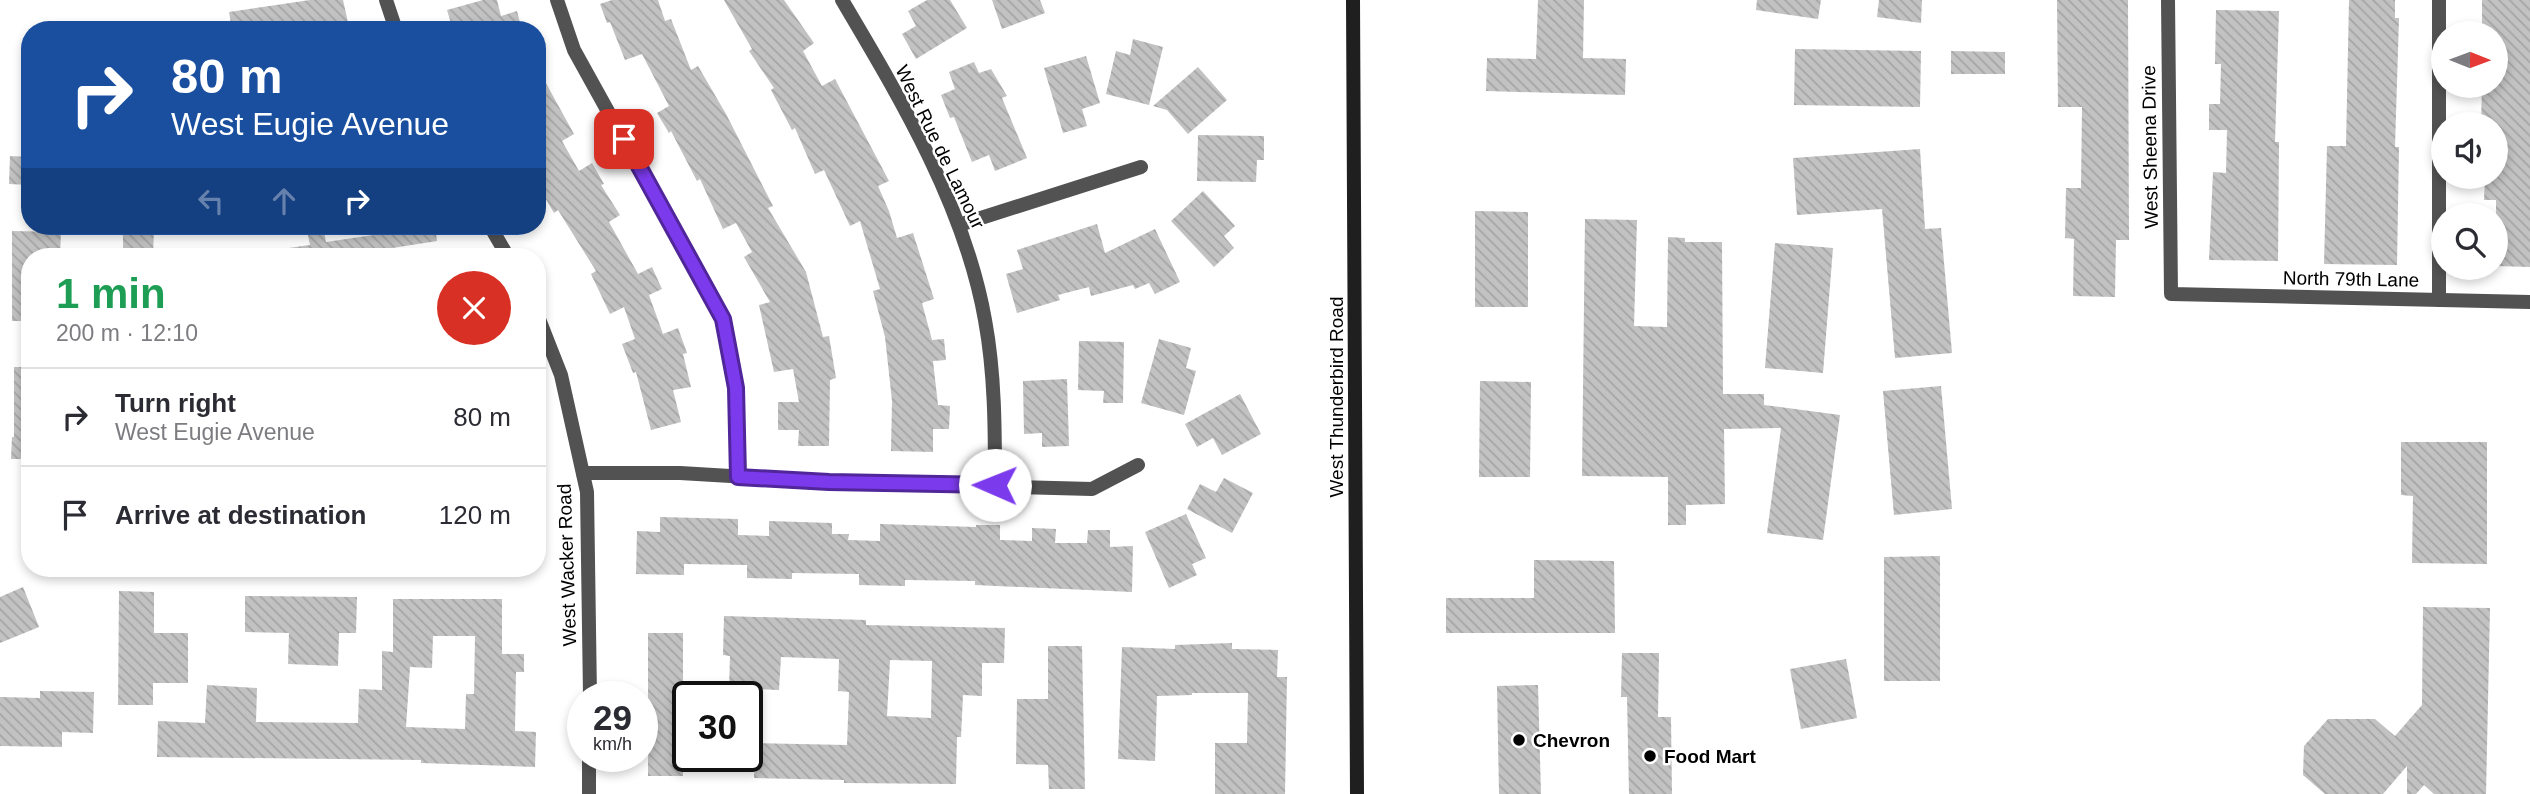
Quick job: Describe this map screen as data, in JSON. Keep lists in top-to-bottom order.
{
  "streets": {
    "main road": ["West Thunderbird Road"],
    "street": [
      "West Rue de Lamour",
      "West Sheena Drive",
      "North 79th Lane",
      "West Wacker Road"
    ]
  },
  "crossings": [
    ["West Sheena Drive", "North 79th Lane"]
  ],
  "places": ["Chevron", "Food Mart"],
  "north": "right",
  "page": {
    "turn": ["80 m", "West Eugie Avenue"],
    "heading": ["1 min", "200 m · 12:10"],
    "list": [
      {
        "name": "Turn right",
        "note": "West Eugie Avenue",
        "value": "80 m"
      },
      {
        "name": "Arrive at destination",
        "value": "120 m"
      }
    ],
    "speed": "29 km/h",
    "limit": "30"
  }
}
